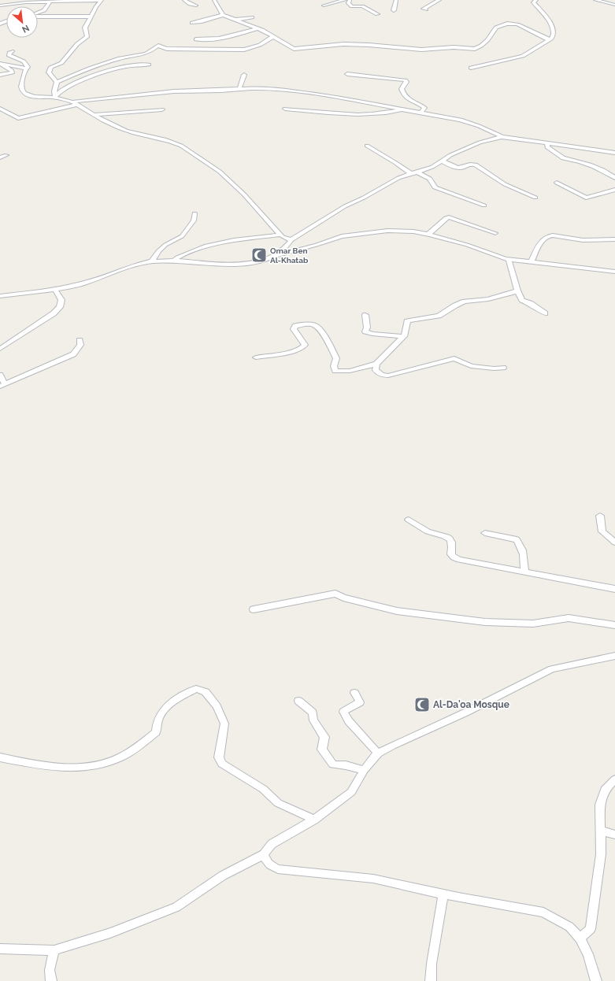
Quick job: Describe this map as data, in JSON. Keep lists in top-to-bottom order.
{
  "places": {
    "mosque": ["Omar Ben Al-Khatab", "Al-Da'oa Mosque"]
  },
  "north": "bottom right"
}
